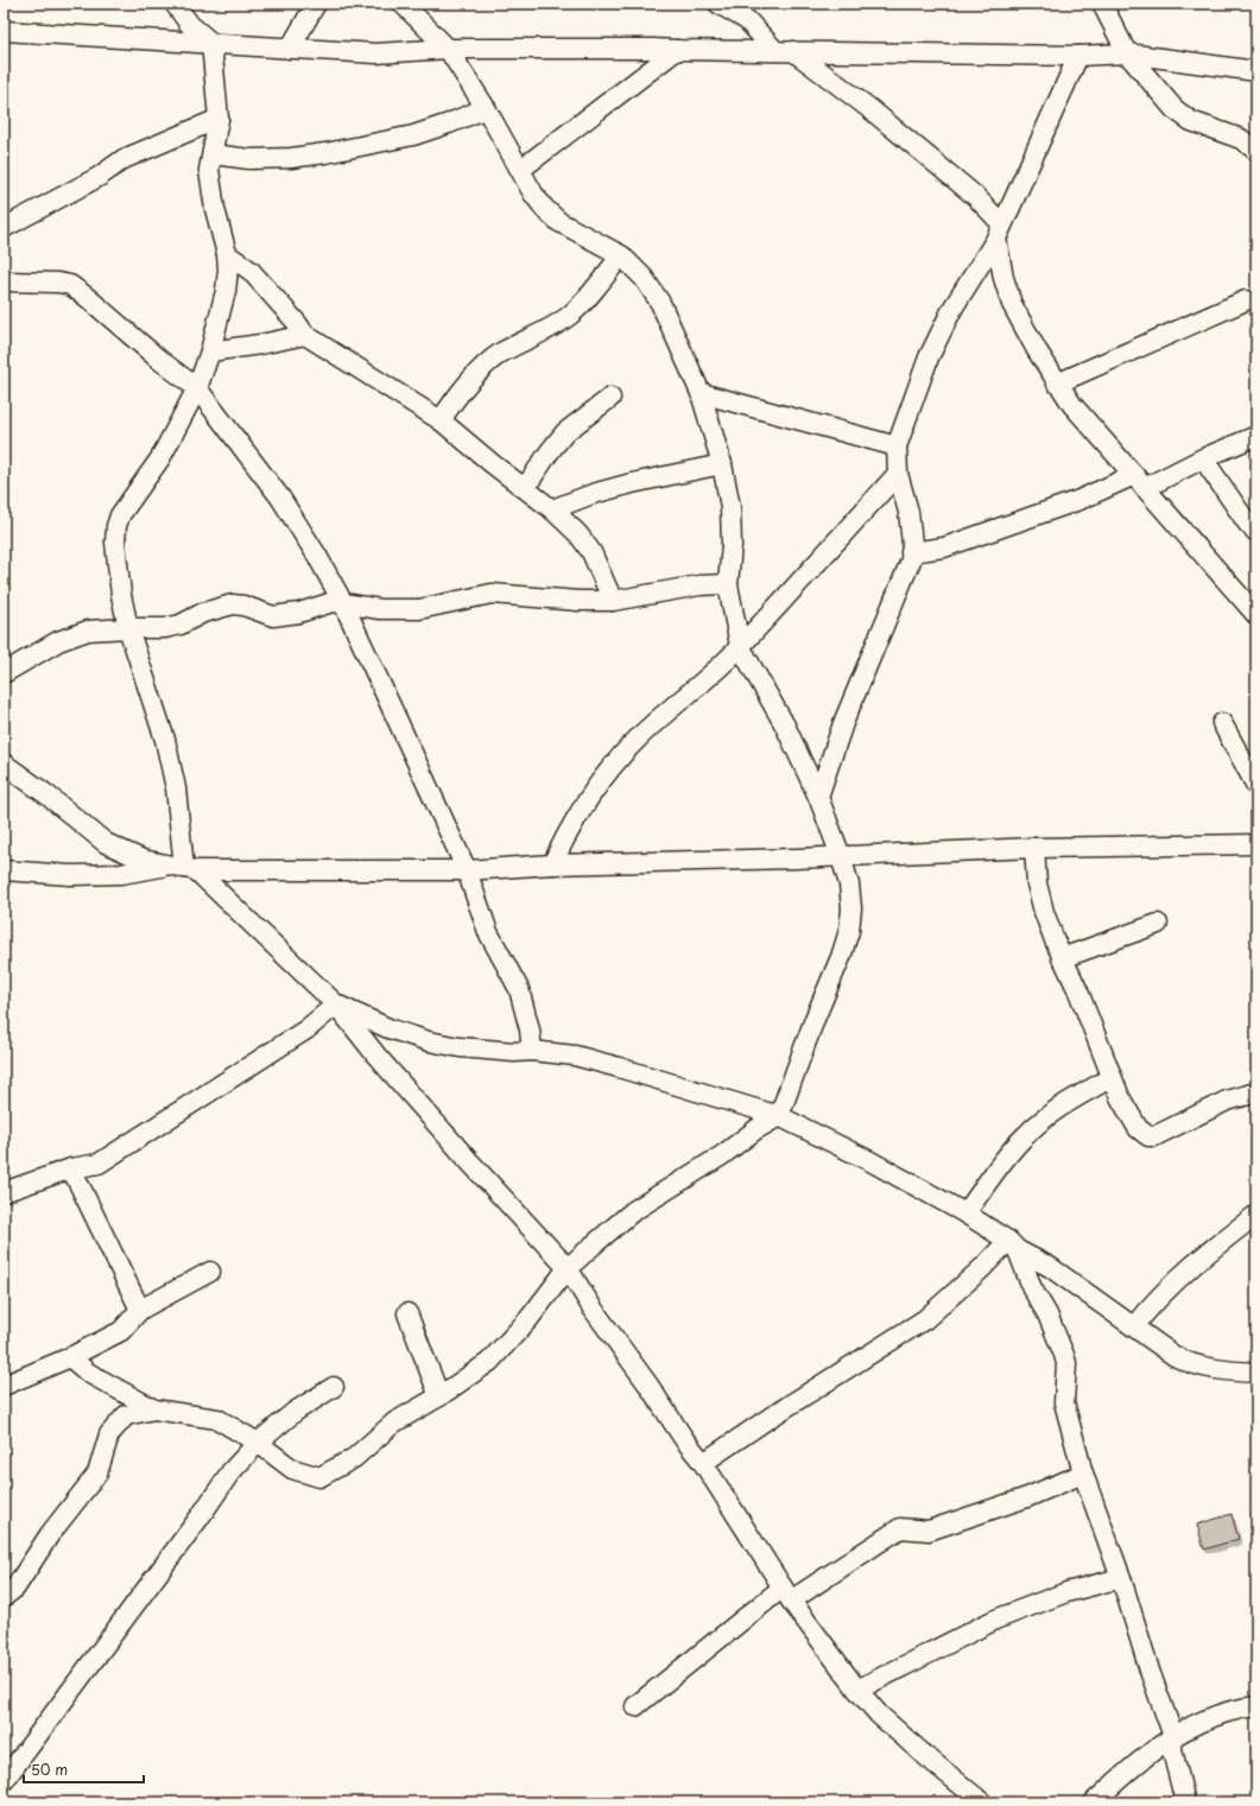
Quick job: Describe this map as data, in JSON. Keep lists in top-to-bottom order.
{
  "scale_bar": "50 m"
}
